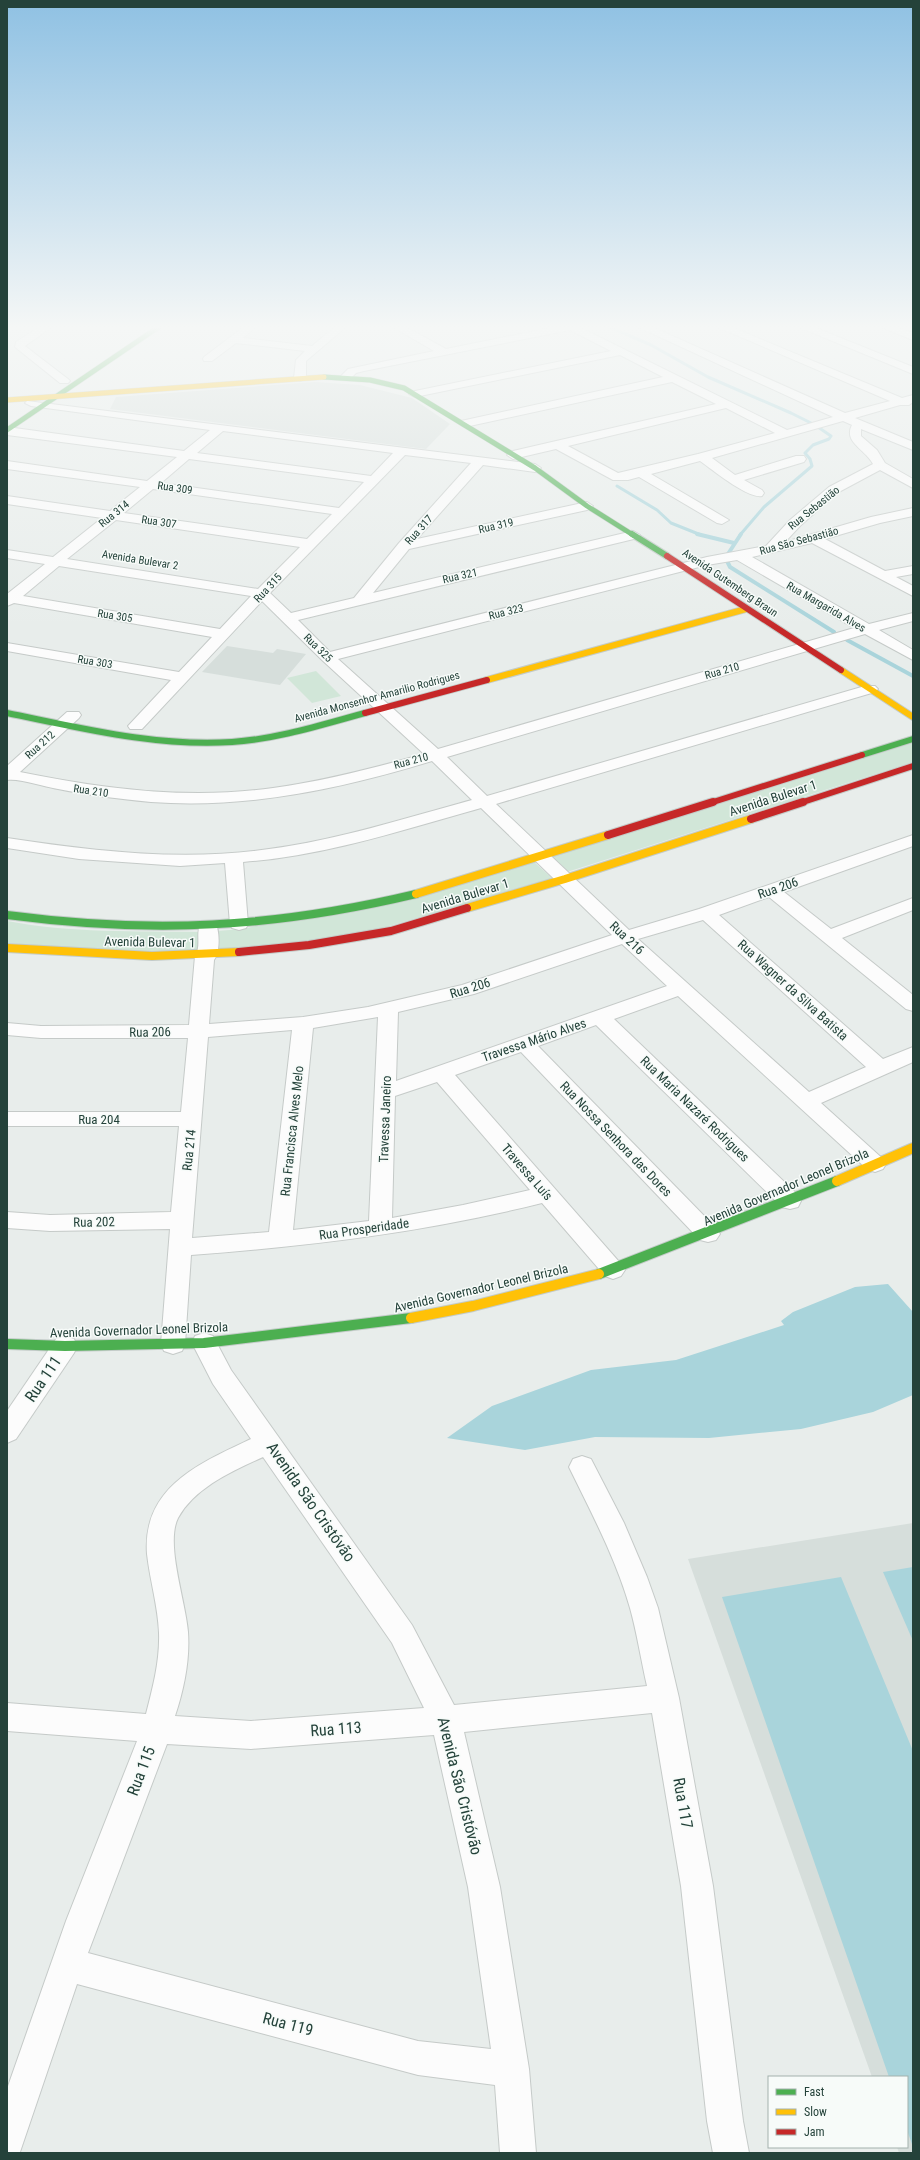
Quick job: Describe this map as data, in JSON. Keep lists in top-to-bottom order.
{
  "streets": {
    "street": [
      "Rua 309",
      "Rua Sebastião",
      "Rua 314",
      "Rua 307",
      "Rua 319",
      "Rua 317",
      "Rua São Sebastião",
      "Avenida Bulevar 2",
      "Rua 321",
      "Avenida Gutemberg Braun",
      "Rua 315",
      "Rua Margarida Alves",
      "Rua 323",
      "Rua 305",
      "Rua 325",
      "Rua 303",
      "Rua 210",
      "Avenida Monsenhor Amarilio Rodrigues",
      "Rua 212",
      "Avenida Bulevar 1",
      "Rua 206",
      "Rua 216",
      "Rua Wagner da Silva Batista",
      "Travessa Mário Alves",
      "Rua Maria Nazaré Rodrigues",
      "Rua 204",
      "Travessa Janeiro",
      "Rua Francisca Alves Melo",
      "Rua Nossa Senhora das Dores",
      "Rua 214",
      "Travessa Luís",
      "Avenida Governador Leonel Brizola",
      "Rua 202",
      "Rua Prosperidade",
      "Rua 111",
      "Avenida São Cristóvão",
      "Rua 113",
      "Rua 115",
      "Rua 117",
      "Rua 119"
    ]
  },
  "crossings": [
    ["Rua 309", "Rua 314"],
    ["Rua 309", "Rua 315"],
    ["Rua Sebastião", "Rua São Sebastião"],
    ["Rua 314", "Rua 307"],
    ["Rua 314", "Avenida Bulevar 2"],
    ["Rua 314", "Rua 305"],
    ["Rua 307", "Rua 315"],
    ["Rua 319", "Rua 317"],
    ["Rua 319", "Avenida Gutemberg Braun"],
    ["Rua 317", "Rua 321"],
    ["Rua São Sebastião", "Avenida Gutemberg Braun"],
    ["Rua São Sebastião", "Rua Margarida Alves"],
    ["Rua São Sebastião", "Rua 323"],
    ["Avenida Bulevar 2", "Rua 315"],
    ["Avenida Bulevar 2", "Rua 325"],
    ["Rua 321", "Avenida Gutemberg Braun"],
    ["Rua 321", "Rua 325"],
    ["Avenida Gutemberg Braun", "Rua 323"],
    ["Avenida Gutemberg Braun", "Rua 210"],
    ["Avenida Gutemberg Braun", "Avenida Monsenhor Amarilio Rodrigues"],
    ["Rua 315", "Rua 305"],
    ["Rua 315", "Rua 325"],
    ["Rua 315", "Rua 303"],
    ["Rua Margarida Alves", "Rua 210"],
    ["Rua 323", "Rua 325"],
    ["Rua 325", "Avenida Monsenhor Amarilio Rodrigues"],
    ["Rua 325", "Rua 216"],
    ["Rua 210", "Rua 212"],
    ["Rua 210", "Rua 216"],
    ["Avenida Monsenhor Amarilio Rodrigues", "Rua 212"],
    ["Avenida Monsenhor Amarilio Rodrigues", "Rua 216"],
    ["Avenida Bulevar 1", "Rua 216"],
    ["Avenida Bulevar 1", "Rua 214"],
    ["Rua 206", "Rua 216"],
    ["Rua 206", "Rua Wagner da Silva Batista"],
    ["Rua 206", "Travessa Janeiro"],
    ["Rua 206", "Rua Francisca Alves Melo"],
    ["Rua 206", "Rua 214"],
    ["Rua 216", "Travessa Mário Alves"],
    ["Rua 216", "Avenida Governador Leonel Brizola"],
    ["Travessa Mário Alves", "Rua Maria Nazaré Rodrigues"],
    ["Travessa Mário Alves", "Travessa Janeiro"],
    ["Travessa Mário Alves", "Rua Nossa Senhora das Dores"],
    ["Travessa Mário Alves", "Travessa Luís"],
    ["Rua Maria Nazaré Rodrigues", "Avenida Governador Leonel Brizola"],
    ["Rua 204", "Rua 214"],
    ["Travessa Janeiro", "Rua Prosperidade"],
    ["Rua Francisca Alves Melo", "Rua Prosperidade"],
    ["Rua Nossa Senhora das Dores", "Avenida Governador Leonel Brizola"],
    ["Rua 214", "Avenida Governador Leonel Brizola"],
    ["Rua 214", "Rua 202"],
    ["Rua 214", "Rua Prosperidade"],
    ["Travessa Luís", "Avenida Governador Leonel Brizola"],
    ["Travessa Luís", "Rua Prosperidade"],
    ["Avenida Governador Leonel Brizola", "Rua 111"],
    ["Avenida Governador Leonel Brizola", "Avenida São Cristóvão"],
    ["Avenida São Cristóvão", "Rua 113"],
    ["Avenida São Cristóvão", "Rua 115"],
    ["Avenida São Cristóvão", "Rua 119"],
    ["Rua 113", "Rua 115"],
    ["Rua 113", "Rua 117"],
    ["Rua 115", "Rua 119"]
  ],
  "legend": ["Fast", "Slow", "Jam"]
}
